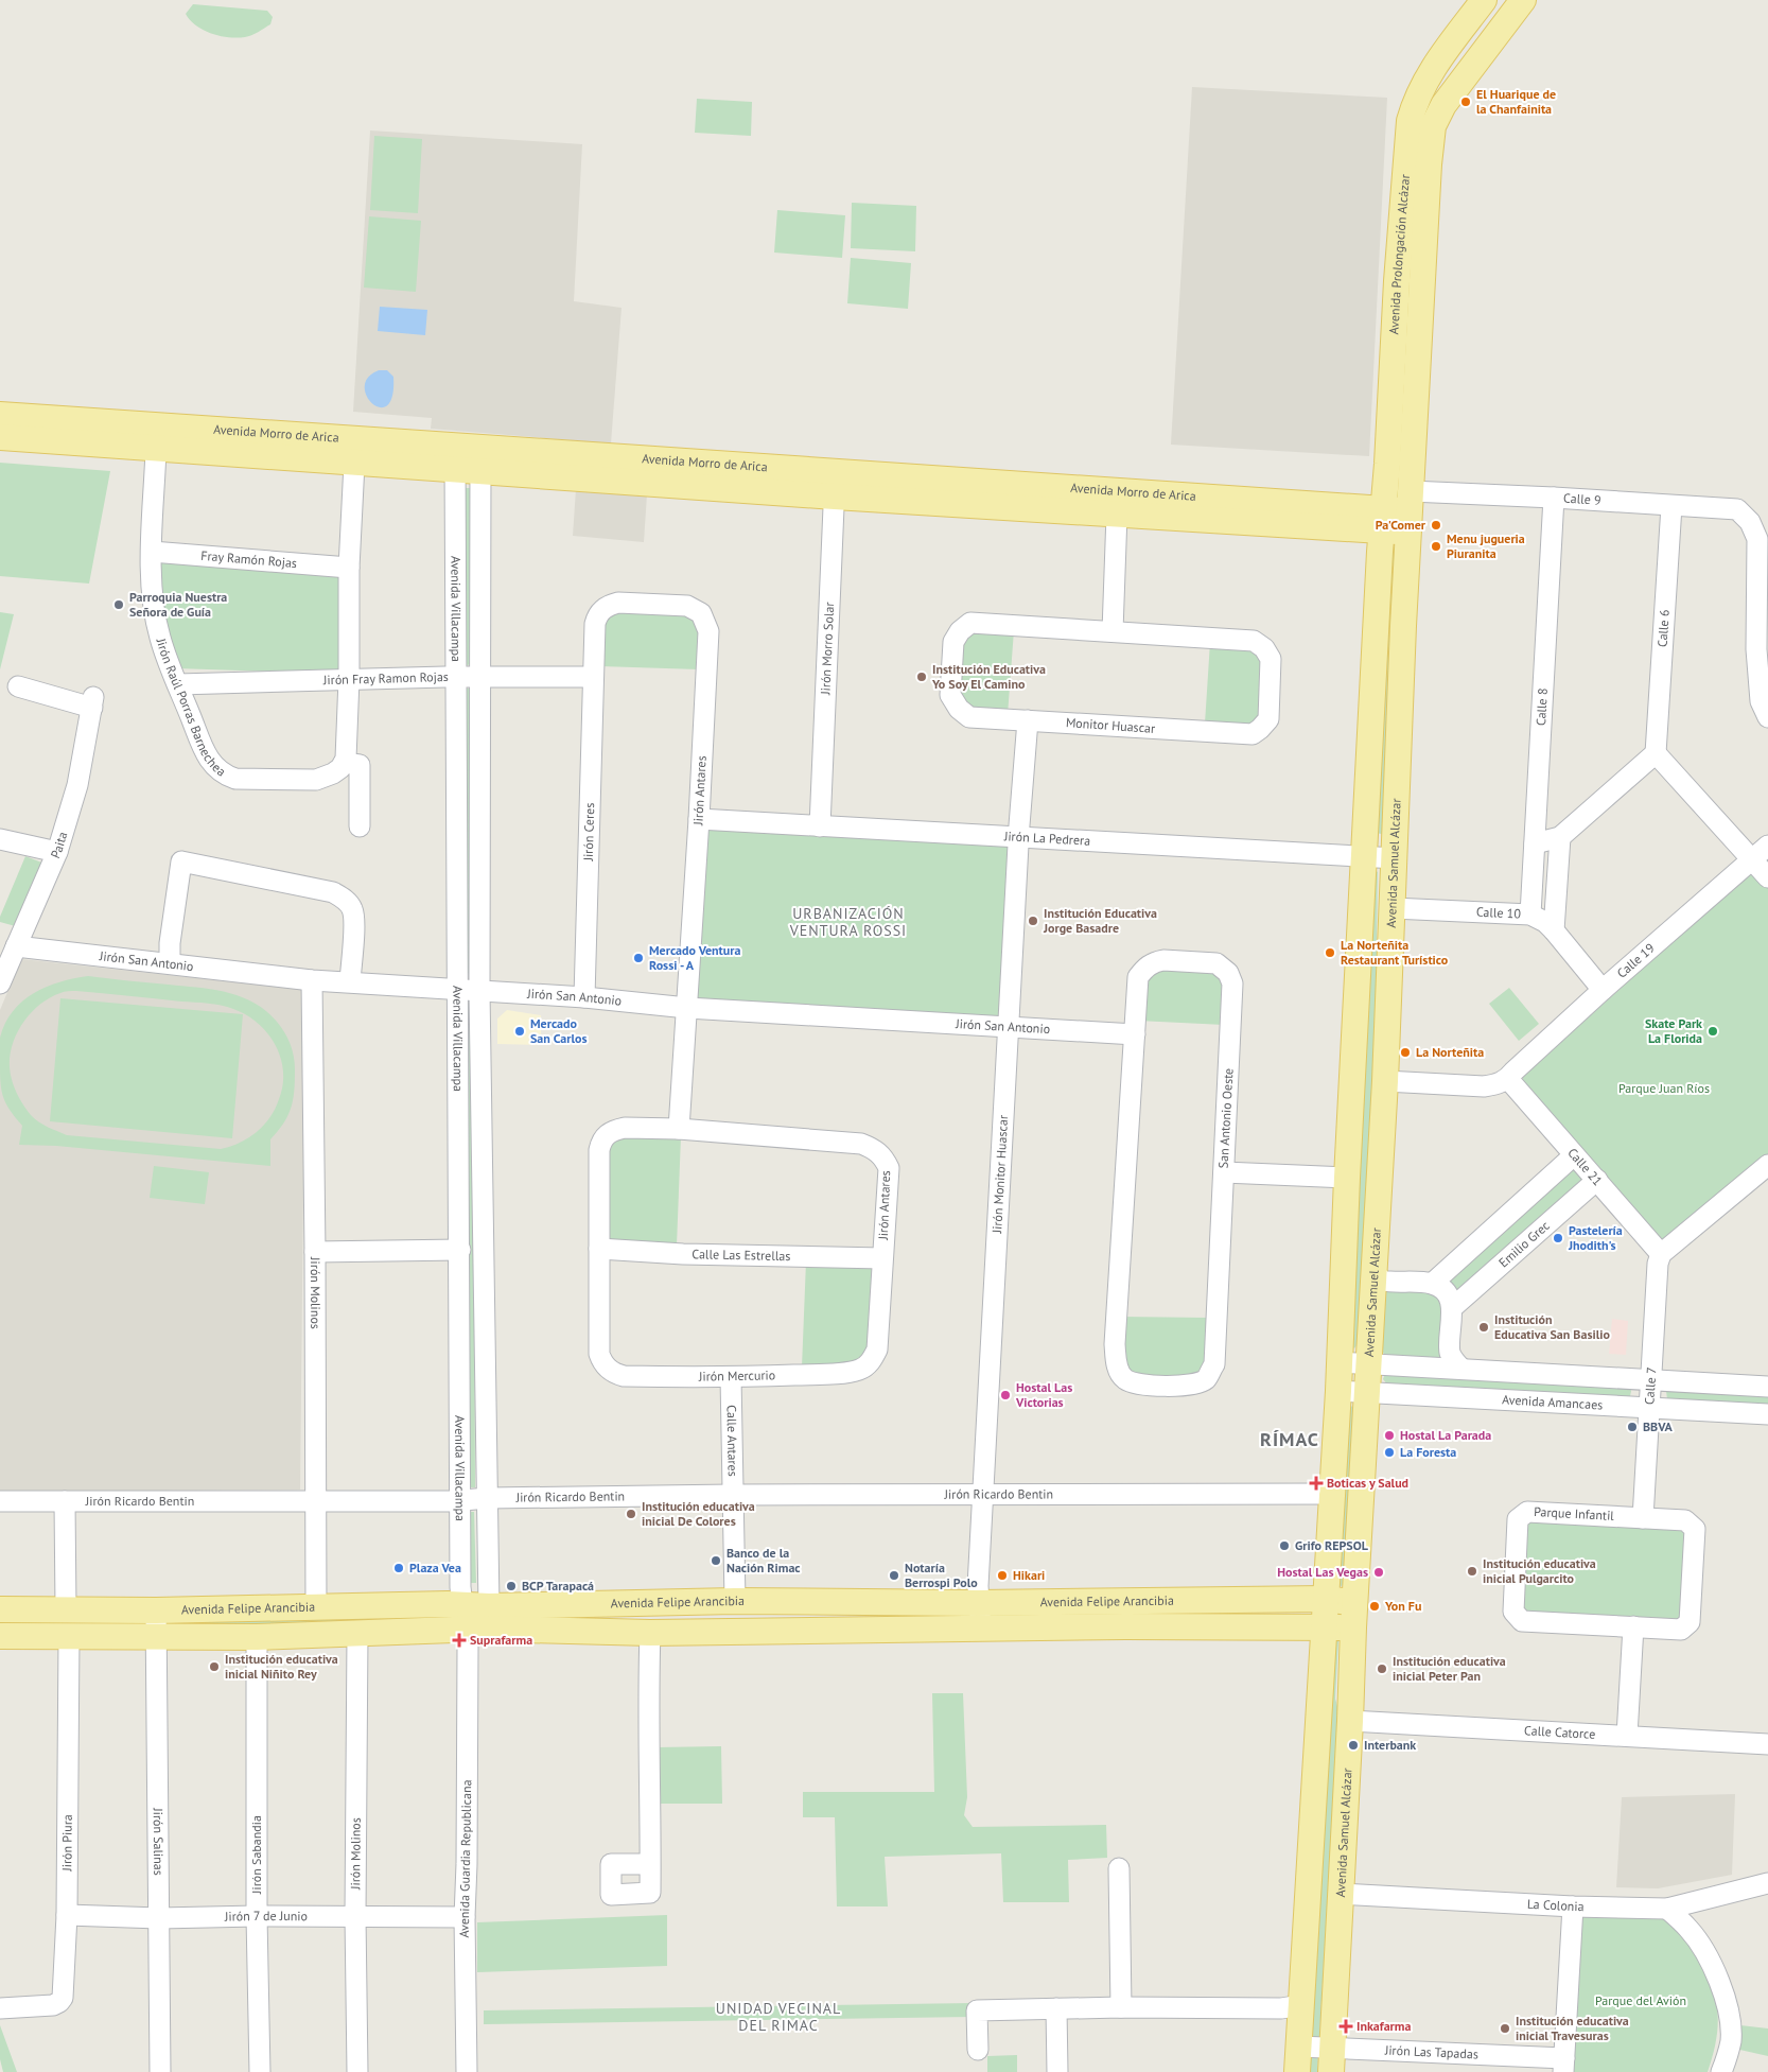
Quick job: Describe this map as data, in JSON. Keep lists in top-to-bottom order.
{
  "streets": {
    "main road": [
      "Avenida Prolongación Alcázar",
      "Avenida Morro de Arica",
      "Avenida Samuel Alcázar",
      "Avenida Felipe Arancibia"
    ],
    "street": [
      "Calle 9",
      "Fray Ramón Rojas",
      "Avenida Villacampa",
      "Calle 6",
      "Jirón Morro Solar",
      "Jirón Fray Ramon Rojas",
      "Jirón Raúl Porras Barnechea",
      "Calle 8",
      "Monitor Huascar",
      "Jirón Antares",
      "Jirón Ceres",
      "Jirón La Pedrera",
      "Paita",
      "Calle 10",
      "Jirón San Antonio",
      "Calle 19",
      "San Antonio Oeste",
      "Calle 21",
      "Jirón Monitor Huascar",
      "Emilio Grec",
      "Calle Las Estrellas",
      "Jirón Molinos",
      "Jirón Mercurio",
      "Calle 7",
      "Avenida Amancaes",
      "Calle Antares",
      "Jirón Ricardo Bentin",
      "Parque Infantil",
      "Calle Catorce",
      "Jirón Salinas",
      "Jirón Piura",
      "Jirón Sabandia",
      "Avenida Guardia Republicana",
      "La Colonia",
      "Jirón 7 de Junio",
      "Jirón Las Tapadas"
    ]
  },
  "crossings": [
    ["Avenida Prolongación Alcázar", "Avenida Morro de Arica"],
    ["Avenida Prolongación Alcázar", "Calle 9"],
    ["Avenida Prolongación Alcázar", "Avenida Samuel Alcázar"],
    ["Avenida Morro de Arica", "Calle 9"],
    ["Avenida Morro de Arica", "Avenida Villacampa"],
    ["Avenida Morro de Arica", "Jirón Morro Solar"],
    ["Avenida Morro de Arica", "Jirón Raúl Porras Barnechea"],
    ["Avenida Morro de Arica", "Avenida Samuel Alcázar"],
    ["Calle 9", "Calle 6"],
    ["Calle 9", "Calle 8"],
    ["Calle 9", "Avenida Samuel Alcázar"],
    ["Fray Ramón Rojas", "Jirón Raúl Porras Barnechea"],
    ["Avenida Villacampa", "Jirón Fray Ramon Rojas"],
    ["Avenida Villacampa", "Jirón San Antonio"],
    ["Avenida Villacampa", "Jirón Ricardo Bentin"],
    ["Avenida Villacampa", "Avenida Felipe Arancibia"],
    ["Avenida Villacampa", "Avenida Guardia Republicana"],
    ["Jirón Morro Solar", "Jirón La Pedrera"],
    ["Jirón Fray Ramon Rojas", "Jirón Raúl Porras Barnechea"],
    ["Jirón Fray Ramon Rojas", "Jirón Antares"],
    ["Jirón Fray Ramon Rojas", "Jirón Ceres"],
    ["Calle 8", "Calle 10"],
    ["Monitor Huascar", "Jirón Monitor Huascar"],
    ["Jirón Antares", "Jirón Ceres"],
    ["Jirón Antares", "Jirón La Pedrera"],
    ["Jirón Antares", "Jirón San Antonio"],
    ["Jirón Antares", "Calle Las Estrellas"],
    ["Jirón Antares", "Jirón Mercurio"],
    ["Jirón Ceres", "Jirón San Antonio"],
    ["Jirón La Pedrera", "Avenida Samuel Alcázar"],
    ["Jirón La Pedrera", "Jirón Monitor Huascar"],
    ["Paita", "Jirón San Antonio"],
    ["Avenida Samuel Alcázar", "Calle 10"],
    ["Avenida Samuel Alcázar", "Avenida Amancaes"],
    ["Avenida Samuel Alcázar", "Avenida Felipe Arancibia"],
    ["Avenida Samuel Alcázar", "Calle Catorce"],
    ["Avenida Samuel Alcázar", "La Colonia"],
    ["Avenida Samuel Alcázar", "Jirón Las Tapadas"],
    ["Calle 10", "Calle 19"],
    ["Jirón San Antonio", "San Antonio Oeste"],
    ["Jirón San Antonio", "Jirón Monitor Huascar"],
    ["Jirón San Antonio", "Jirón Molinos"],
    ["Calle 19", "Calle 21"],
    ["Calle 21", "Emilio Grec"],
    ["Calle 21", "Calle 7"],
    ["Jirón Monitor Huascar", "Jirón Ricardo Bentin"],
    ["Jirón Monitor Huascar", "Avenida Felipe Arancibia"],
    ["Jirón Molinos", "Jirón Ricardo Bentin"],
    ["Jirón Molinos", "Avenida Felipe Arancibia"],
    ["Jirón Molinos", "Jirón 7 de Junio"],
    ["Jirón Mercurio", "Calle Antares"],
    ["Calle 7", "Avenida Amancaes"],
    ["Calle 7", "Parque Infantil"],
    ["Calle Antares", "Jirón Ricardo Bentin"],
    ["Calle Antares", "Avenida Felipe Arancibia"],
    ["Avenida Felipe Arancibia", "Jirón Salinas"],
    ["Avenida Felipe Arancibia", "Jirón Piura"],
    ["Avenida Felipe Arancibia", "Jirón Sabandia"],
    ["Avenida Felipe Arancibia", "Avenida Guardia Republicana"],
    ["Jirón Salinas", "Jirón 7 de Junio"],
    ["Jirón Piura", "Jirón 7 de Junio"],
    ["Jirón Sabandia", "Jirón 7 de Junio"],
    ["Avenida Guardia Republicana", "Jirón 7 de Junio"]
  ],
  "districts": ["URBANIZACIÓN VENTURA ROSSI", "RÍMAC", "UNIDAD VECINAL DEL RIMAC"],
  "parks": ["Parque Juan Ríos", "Parque del Avión"],
  "places": {
    "other": [
      "El Huarique de la Chanfainita",
      "Pa'Comer",
      "Menu jugueria Piuranita",
      "Parroquia Nuestra Señora de Guía",
      "Institución Educativa Yo Soy El Camino",
      "Institución Educativa Jorge Basadre",
      "La Norteñita Restaurant Turístico",
      "Mercado Ventura Rossi - A",
      "Mercado San Carlos",
      "Skate Park La Florida",
      "La Norteñita",
      "Pastelería Jhodith's",
      "Institución Educativa San Basilio",
      "Hostal Las Victorias",
      "BBVA",
      "Hostal La Parada",
      "La Foresta",
      "Institución educativa inicial De Colores",
      "Grifo REPSOL",
      "Banco de la Nación Rimac",
      "Plaza Vea",
      "Institución educativa inicial Pulgarcito",
      "Hostal Las Vegas",
      "Notaría Berrospi Polo",
      "Hikari",
      "BCP Tarapacá",
      "Yon Fu",
      "Institución educativa inicial Niñito Rey",
      "Institución educativa inicial Peter Pan",
      "Interbank",
      "Institución educativa inicial Travesuras"
    ],
    "health": ["Boticas y Salud", "Suprafarma", "Inkafarma"]
  }
}
